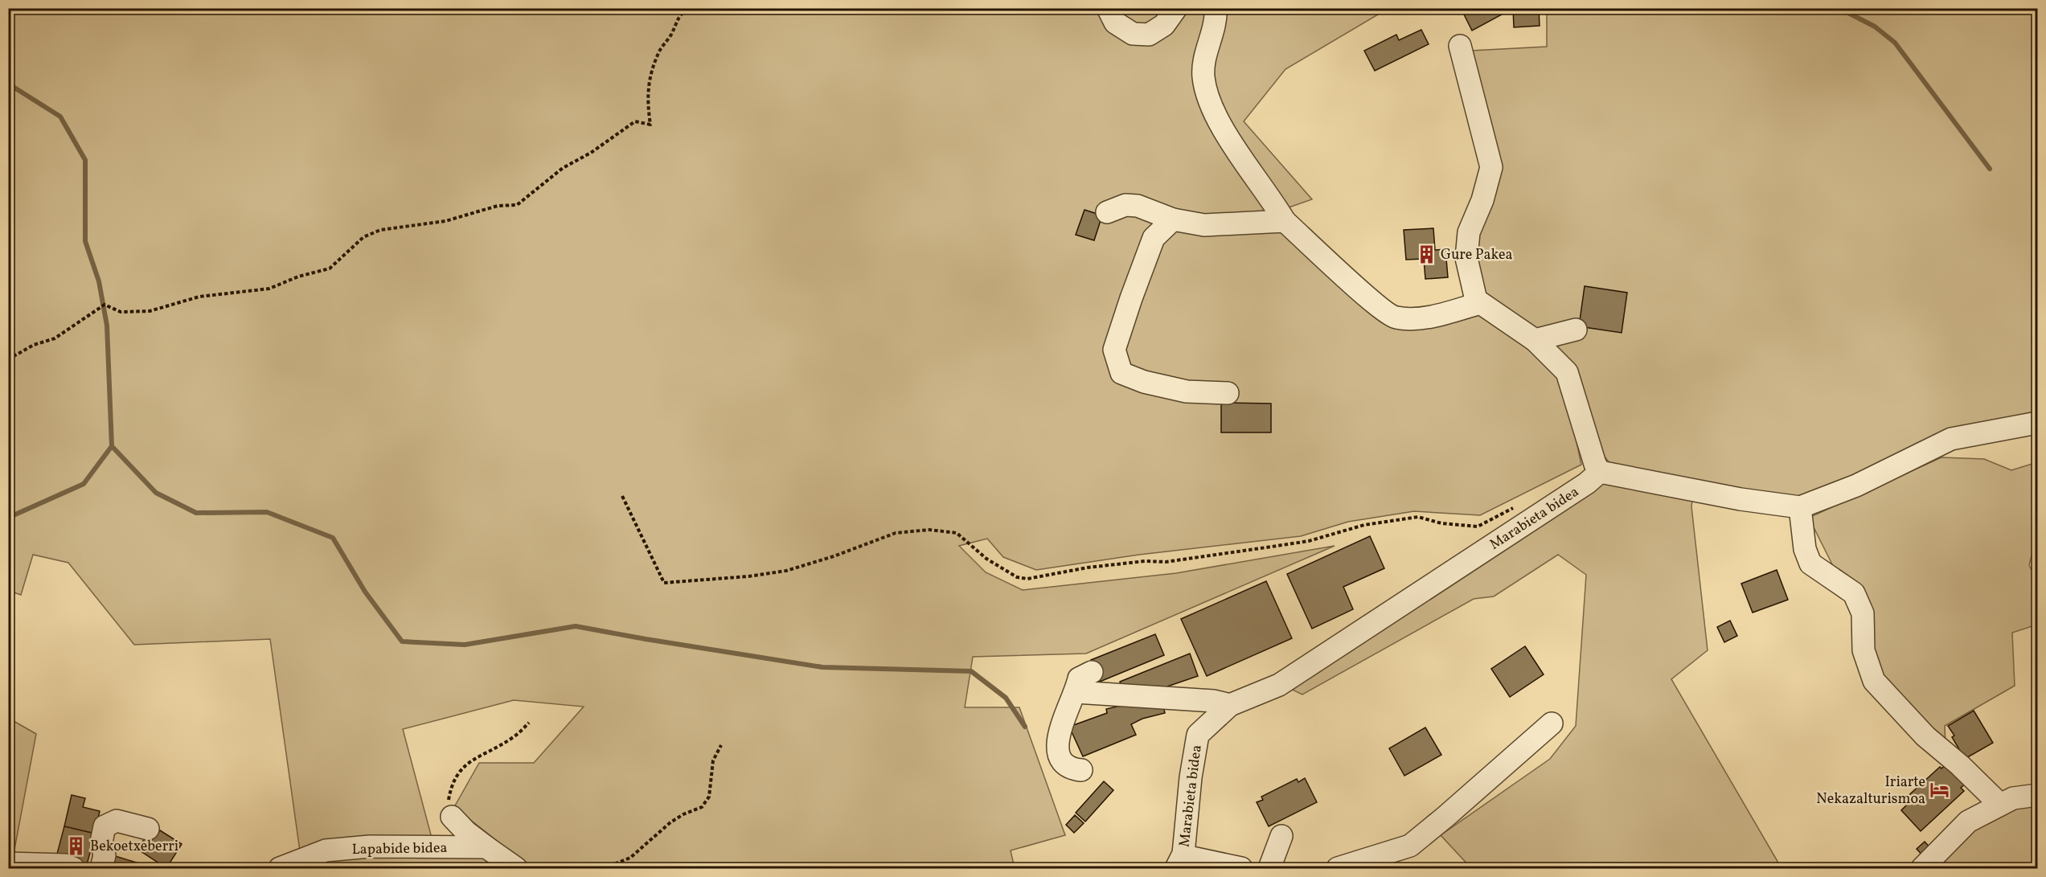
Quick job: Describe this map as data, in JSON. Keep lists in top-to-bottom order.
{
  "streets": {
    "street": ["Marabieta bidea", "Lapabide bidea"]
  },
  "places": {
    "building": ["Gure Pakea", "Bekoetxeberri"],
    "hotel": ["Iriarte Nekazalturismoa"]
  }
}
